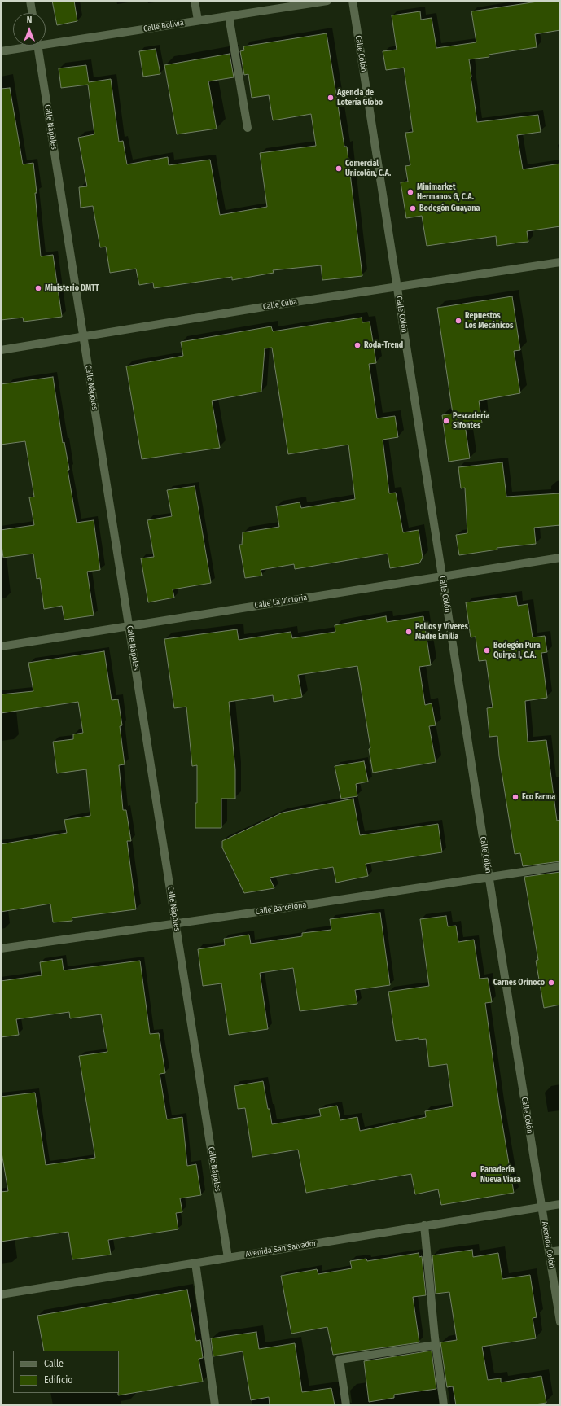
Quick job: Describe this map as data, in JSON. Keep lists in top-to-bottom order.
{
  "streets": {
    "street": [
      "Calle Bolivia",
      "Calle Colón",
      "Calle Nápoles",
      "Calle Cuba",
      "Calle La Victoria",
      "Calle Barcelona",
      "Avenida Colón",
      "Avenida San Salvador"
    ]
  },
  "crossings": [
    ["Calle Colón", "Calle Cuba"],
    ["Calle Colón", "Calle La Victoria"],
    ["Calle Colón", "Calle Barcelona"],
    ["Calle Colón", "Avenida Colón"],
    ["Calle Colón", "Avenida San Salvador"],
    ["Calle Nápoles", "Calle Cuba"],
    ["Calle Nápoles", "Calle La Victoria"],
    ["Calle Nápoles", "Calle Barcelona"],
    ["Calle Nápoles", "Avenida San Salvador"],
    ["Avenida Colón", "Avenida San Salvador"]
  ],
  "places": [
    "Agencia de Lotería Globo",
    "Comercial Unicolón, C.A.",
    "Minimarket Hermanos G, C.A.",
    "Bodegón Guayana",
    "Ministerio DMTT",
    "Repuestos Los Mecánicos",
    "Roda-Trend",
    "Pescadería Sifontes",
    "Pollos y Víveres Madre Emilia",
    "Bodegón Pura Quirpa I, C.A.",
    "Eco Farma",
    "Carnes Orinoco",
    "Panadería Nueva Viasa"
  ],
  "legend": ["Calle", "Edificio"],
  "north": "top"
}
